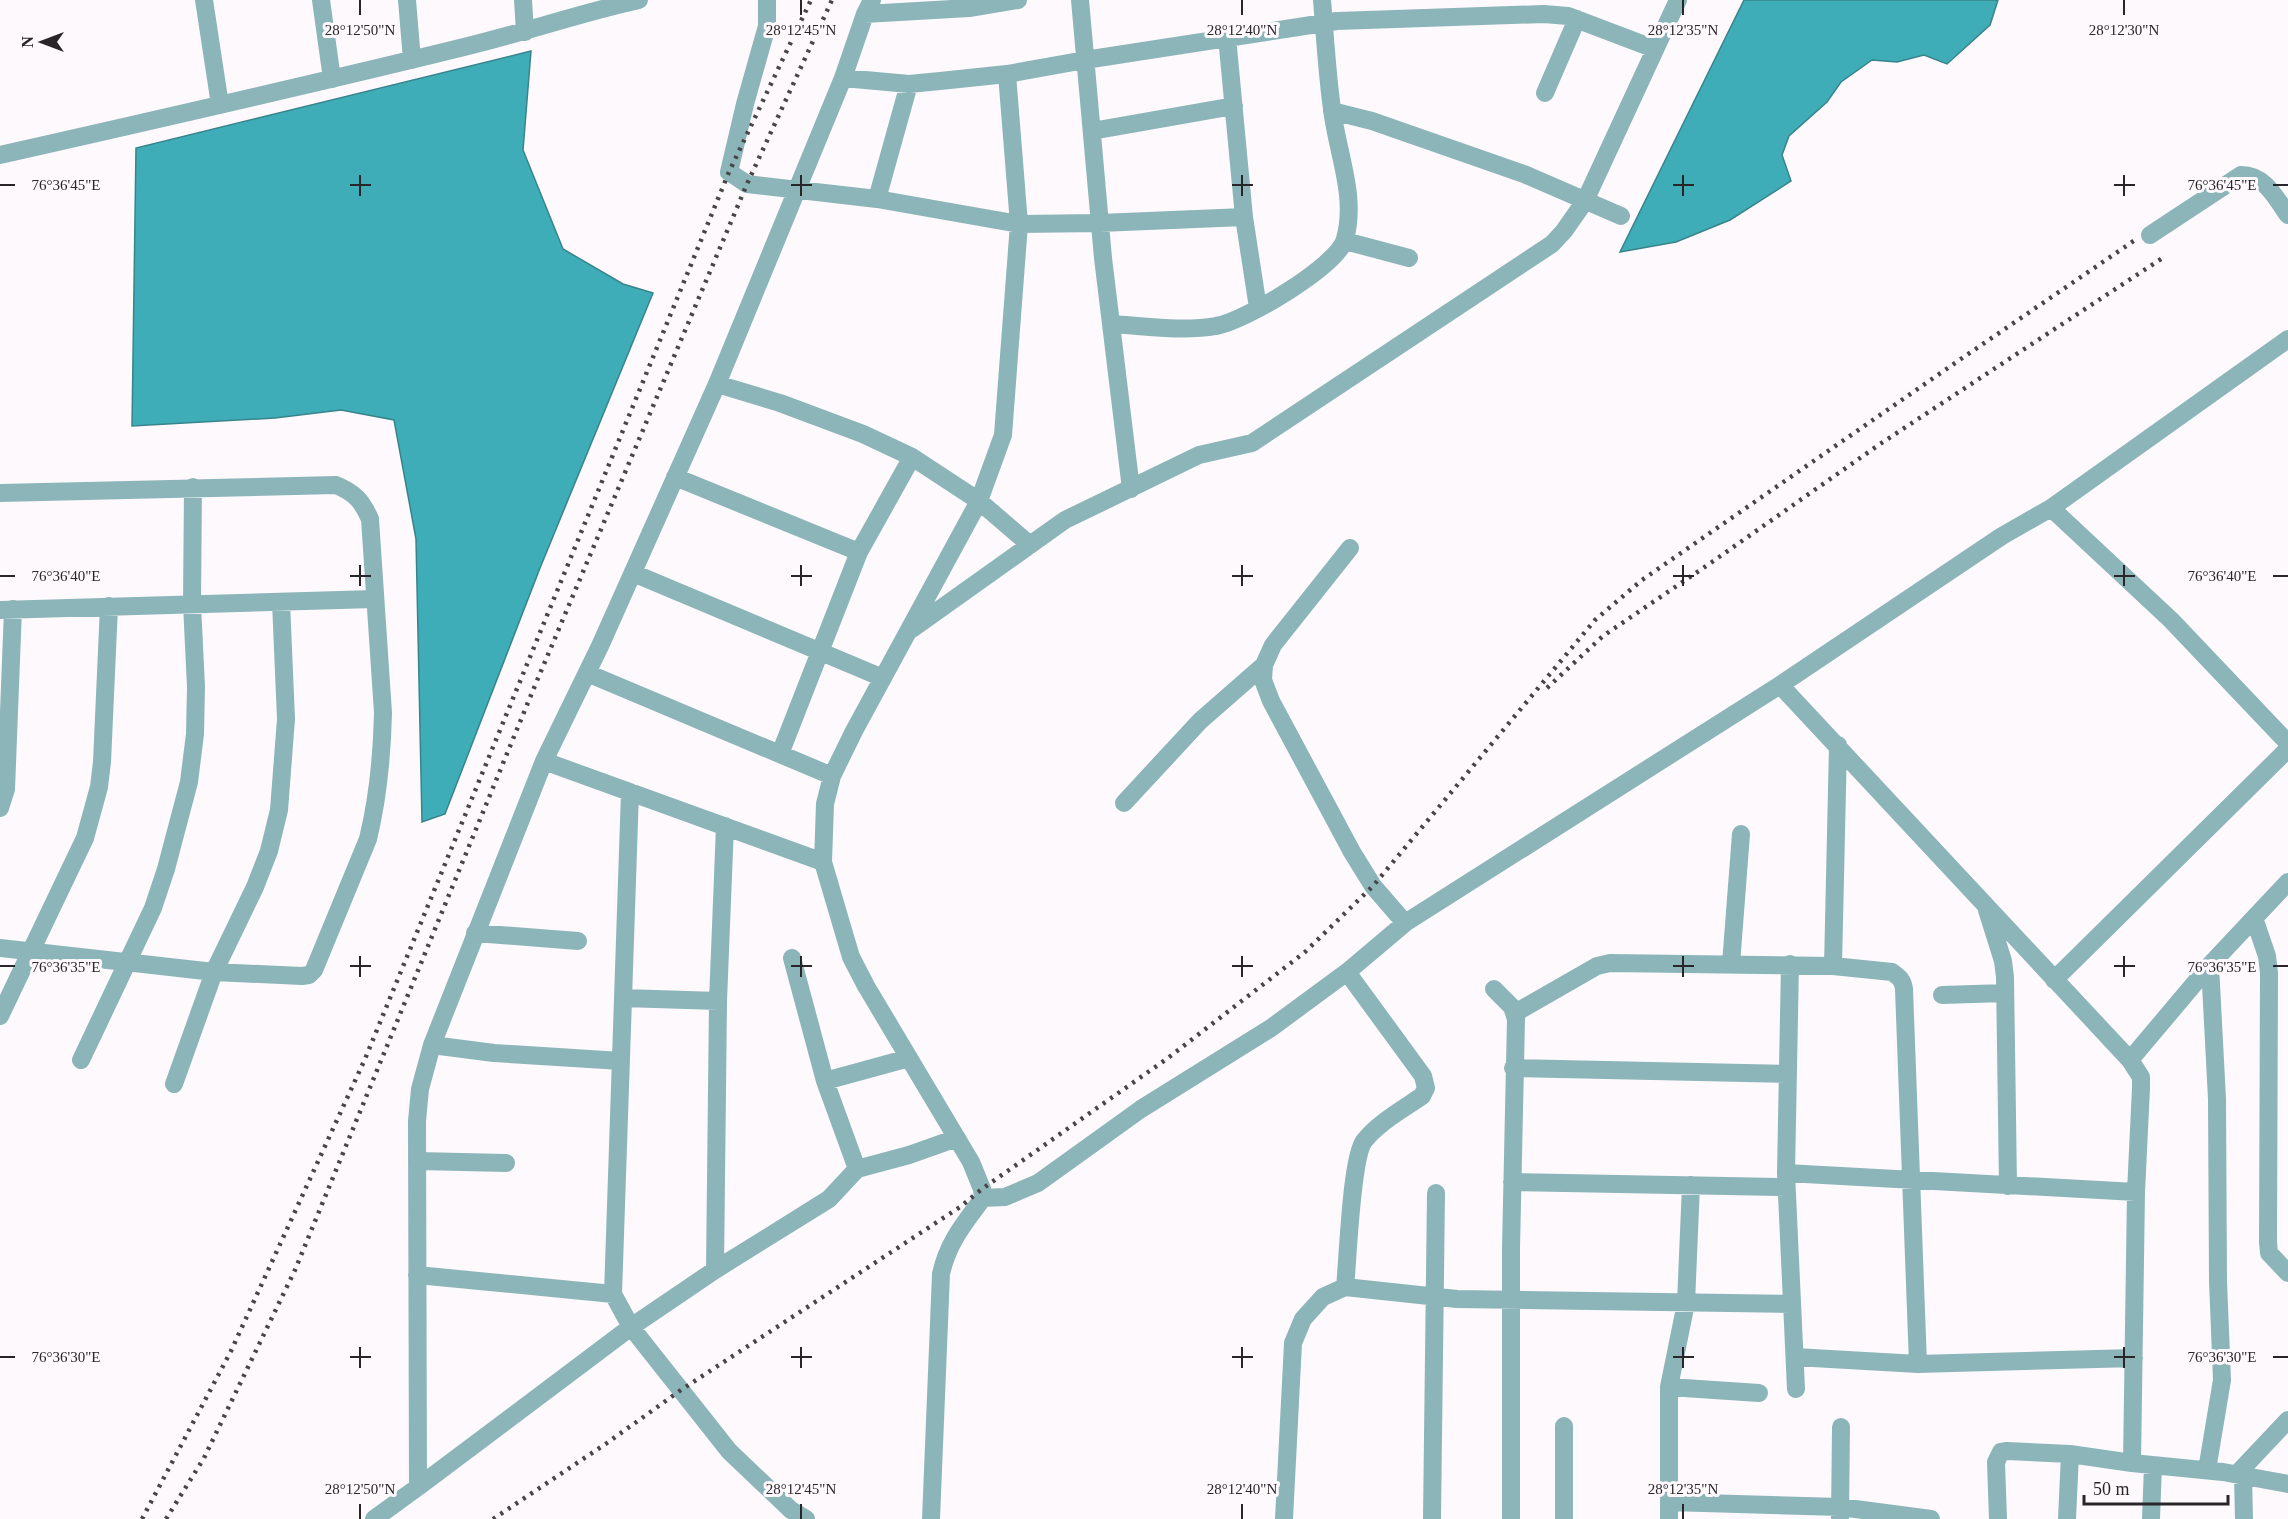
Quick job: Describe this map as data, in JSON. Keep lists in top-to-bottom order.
{
  "scale_bar": "50 m",
  "north": "left",
  "coordinates": [
    "28°12'50\"N",
    "28°12'45\"N",
    "28°12'40\"N",
    "28°12'35\"N",
    "28°12'30\"N",
    "76°36'45\"E",
    "76°36'40\"E",
    "76°36'35\"E",
    "76°36'30\"E"
  ]
}
